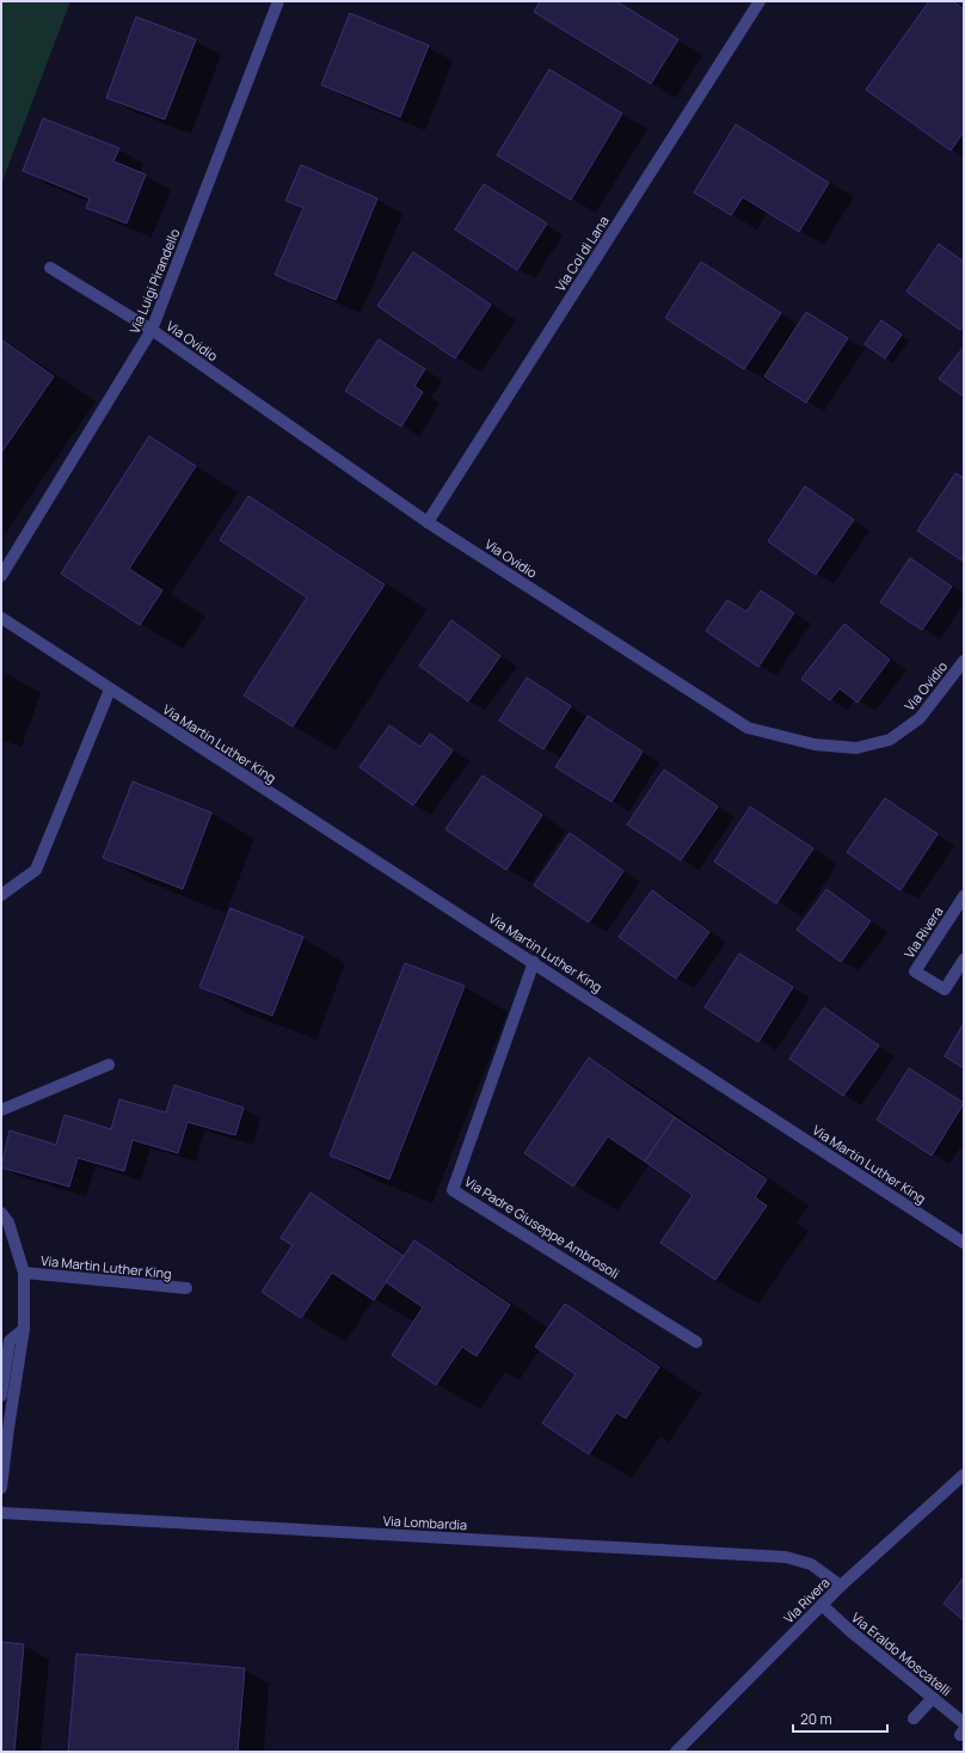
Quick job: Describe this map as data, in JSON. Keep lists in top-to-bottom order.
{
  "streets": {
    "street": [
      "Via Col di Lana",
      "Via Luigi Pirandello",
      "Via Ovidio",
      "Via Martin Luther King",
      "Via Rivera",
      "Via Padre Giuseppe Ambrosoli",
      "Via Lombardia",
      "Via Eraldo Moscatelli"
    ]
  },
  "crossings": [
    ["Via Col di Lana", "Via Ovidio"],
    ["Via Luigi Pirandello", "Via Ovidio"],
    ["Via Martin Luther King", "Via Padre Giuseppe Ambrosoli"],
    ["Via Rivera", "Via Lombardia"],
    ["Via Rivera", "Via Eraldo Moscatelli"]
  ],
  "scale_bar": "20 m"
}
